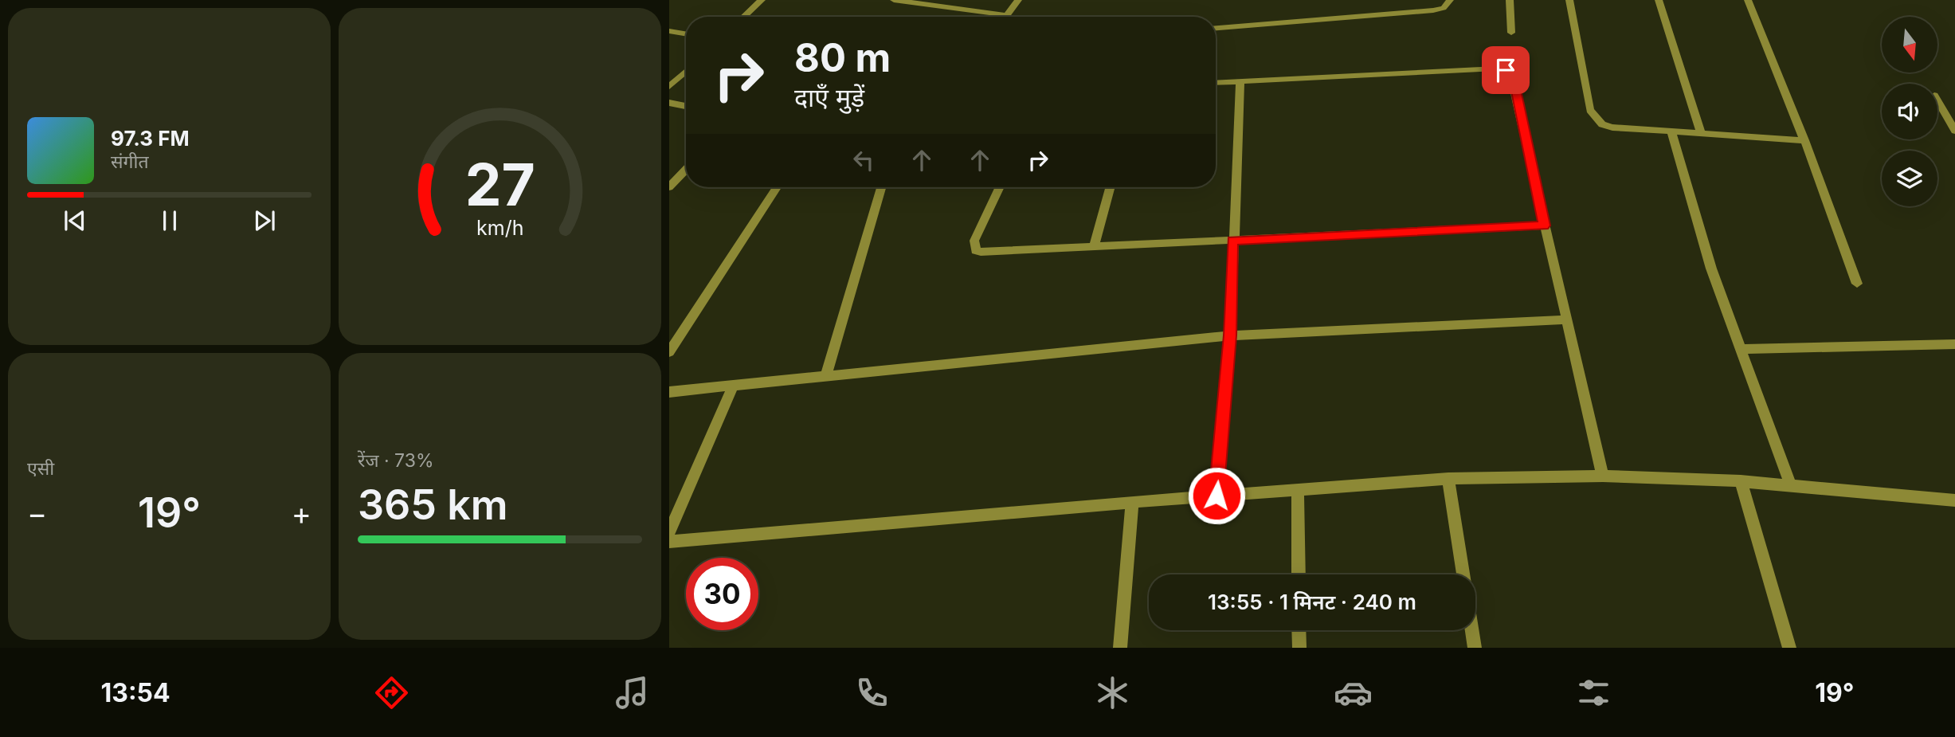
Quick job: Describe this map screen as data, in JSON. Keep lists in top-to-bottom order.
{
  "north": "bottom",
  "page": {
    "turn": ["80 m", "दाएँ मुड़ें"],
    "song": ["97.3 FM", "संगीत"],
    "tile": [
      "एसी",
      ["रेंज · 73%", "365 km"]
    ],
    "heat": ["−", "19°", "+"],
    "limit": "30",
    "trip": "13:55 · 1 मिनट · 240 m",
    "tabs": ["13:54", "19°"],
    "gauge": ["27", "km/h"]
  }
}
